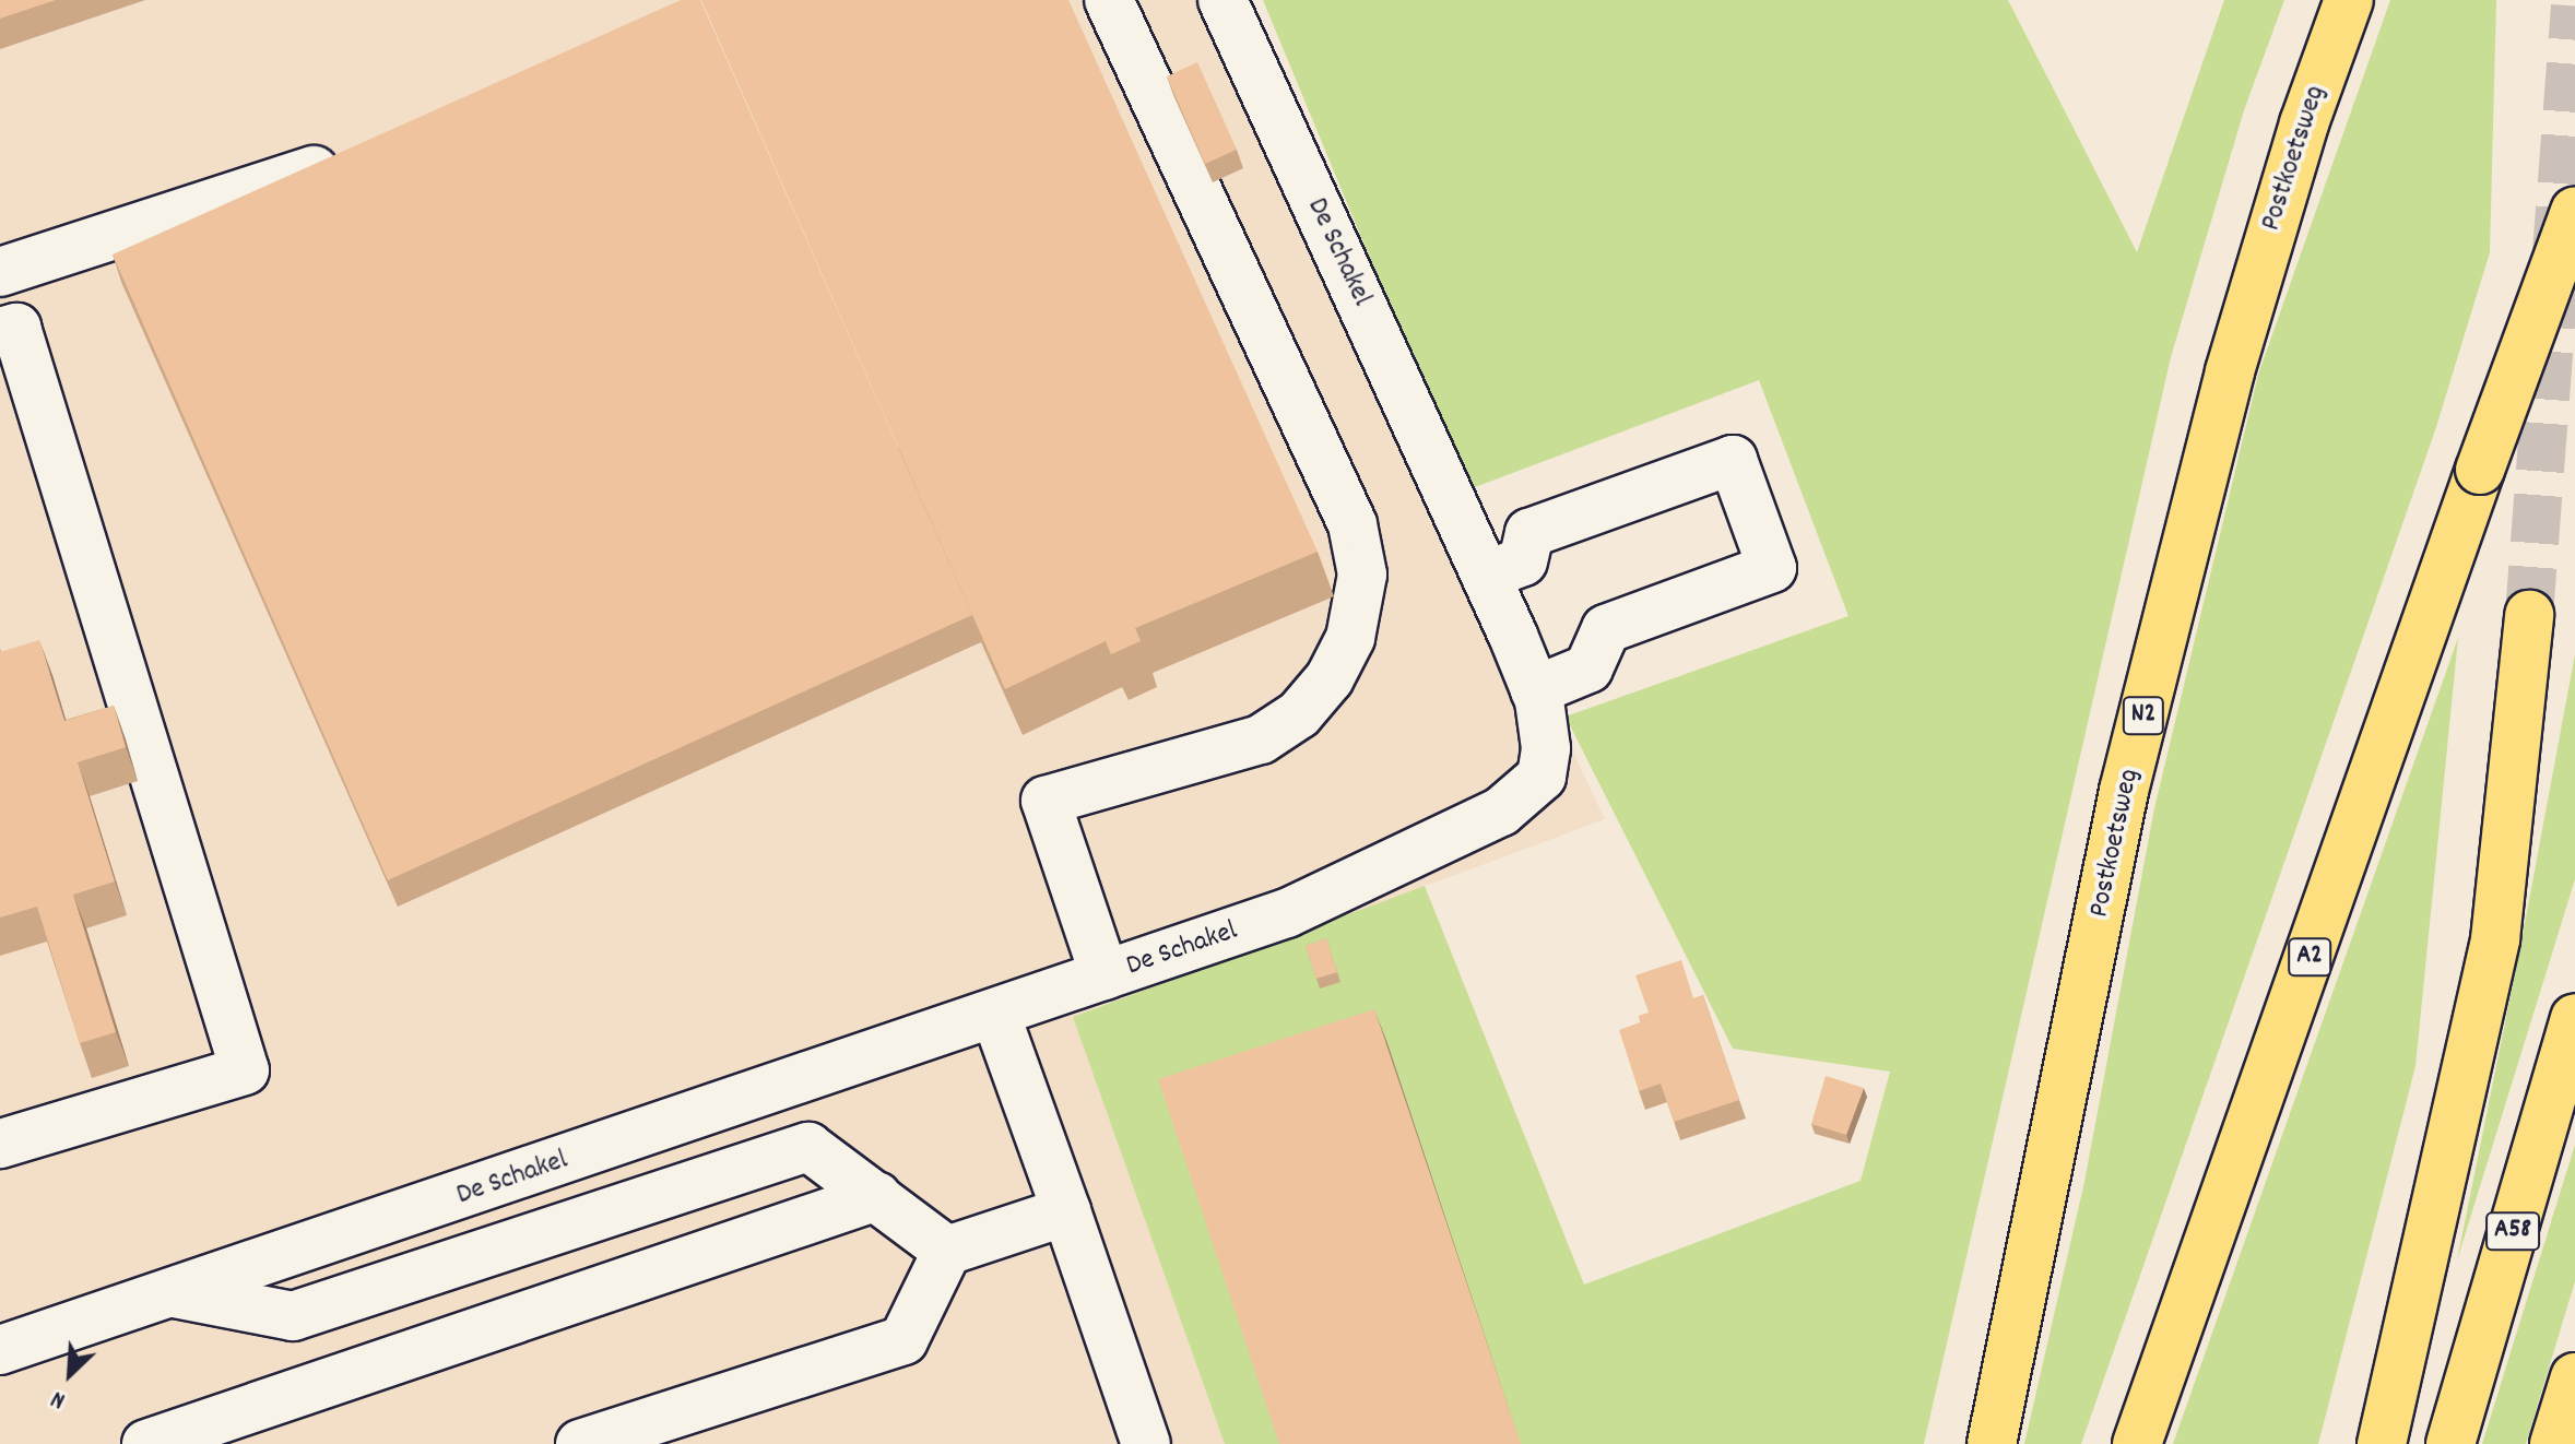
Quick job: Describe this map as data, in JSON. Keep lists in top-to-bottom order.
{
  "streets": {
    "highway": [
      "Postkoetsweg",
      "N2",
      "A2",
      "A58"
    ],
    "street": ["De Schakel"]
  },
  "north": "bottom left"
}
